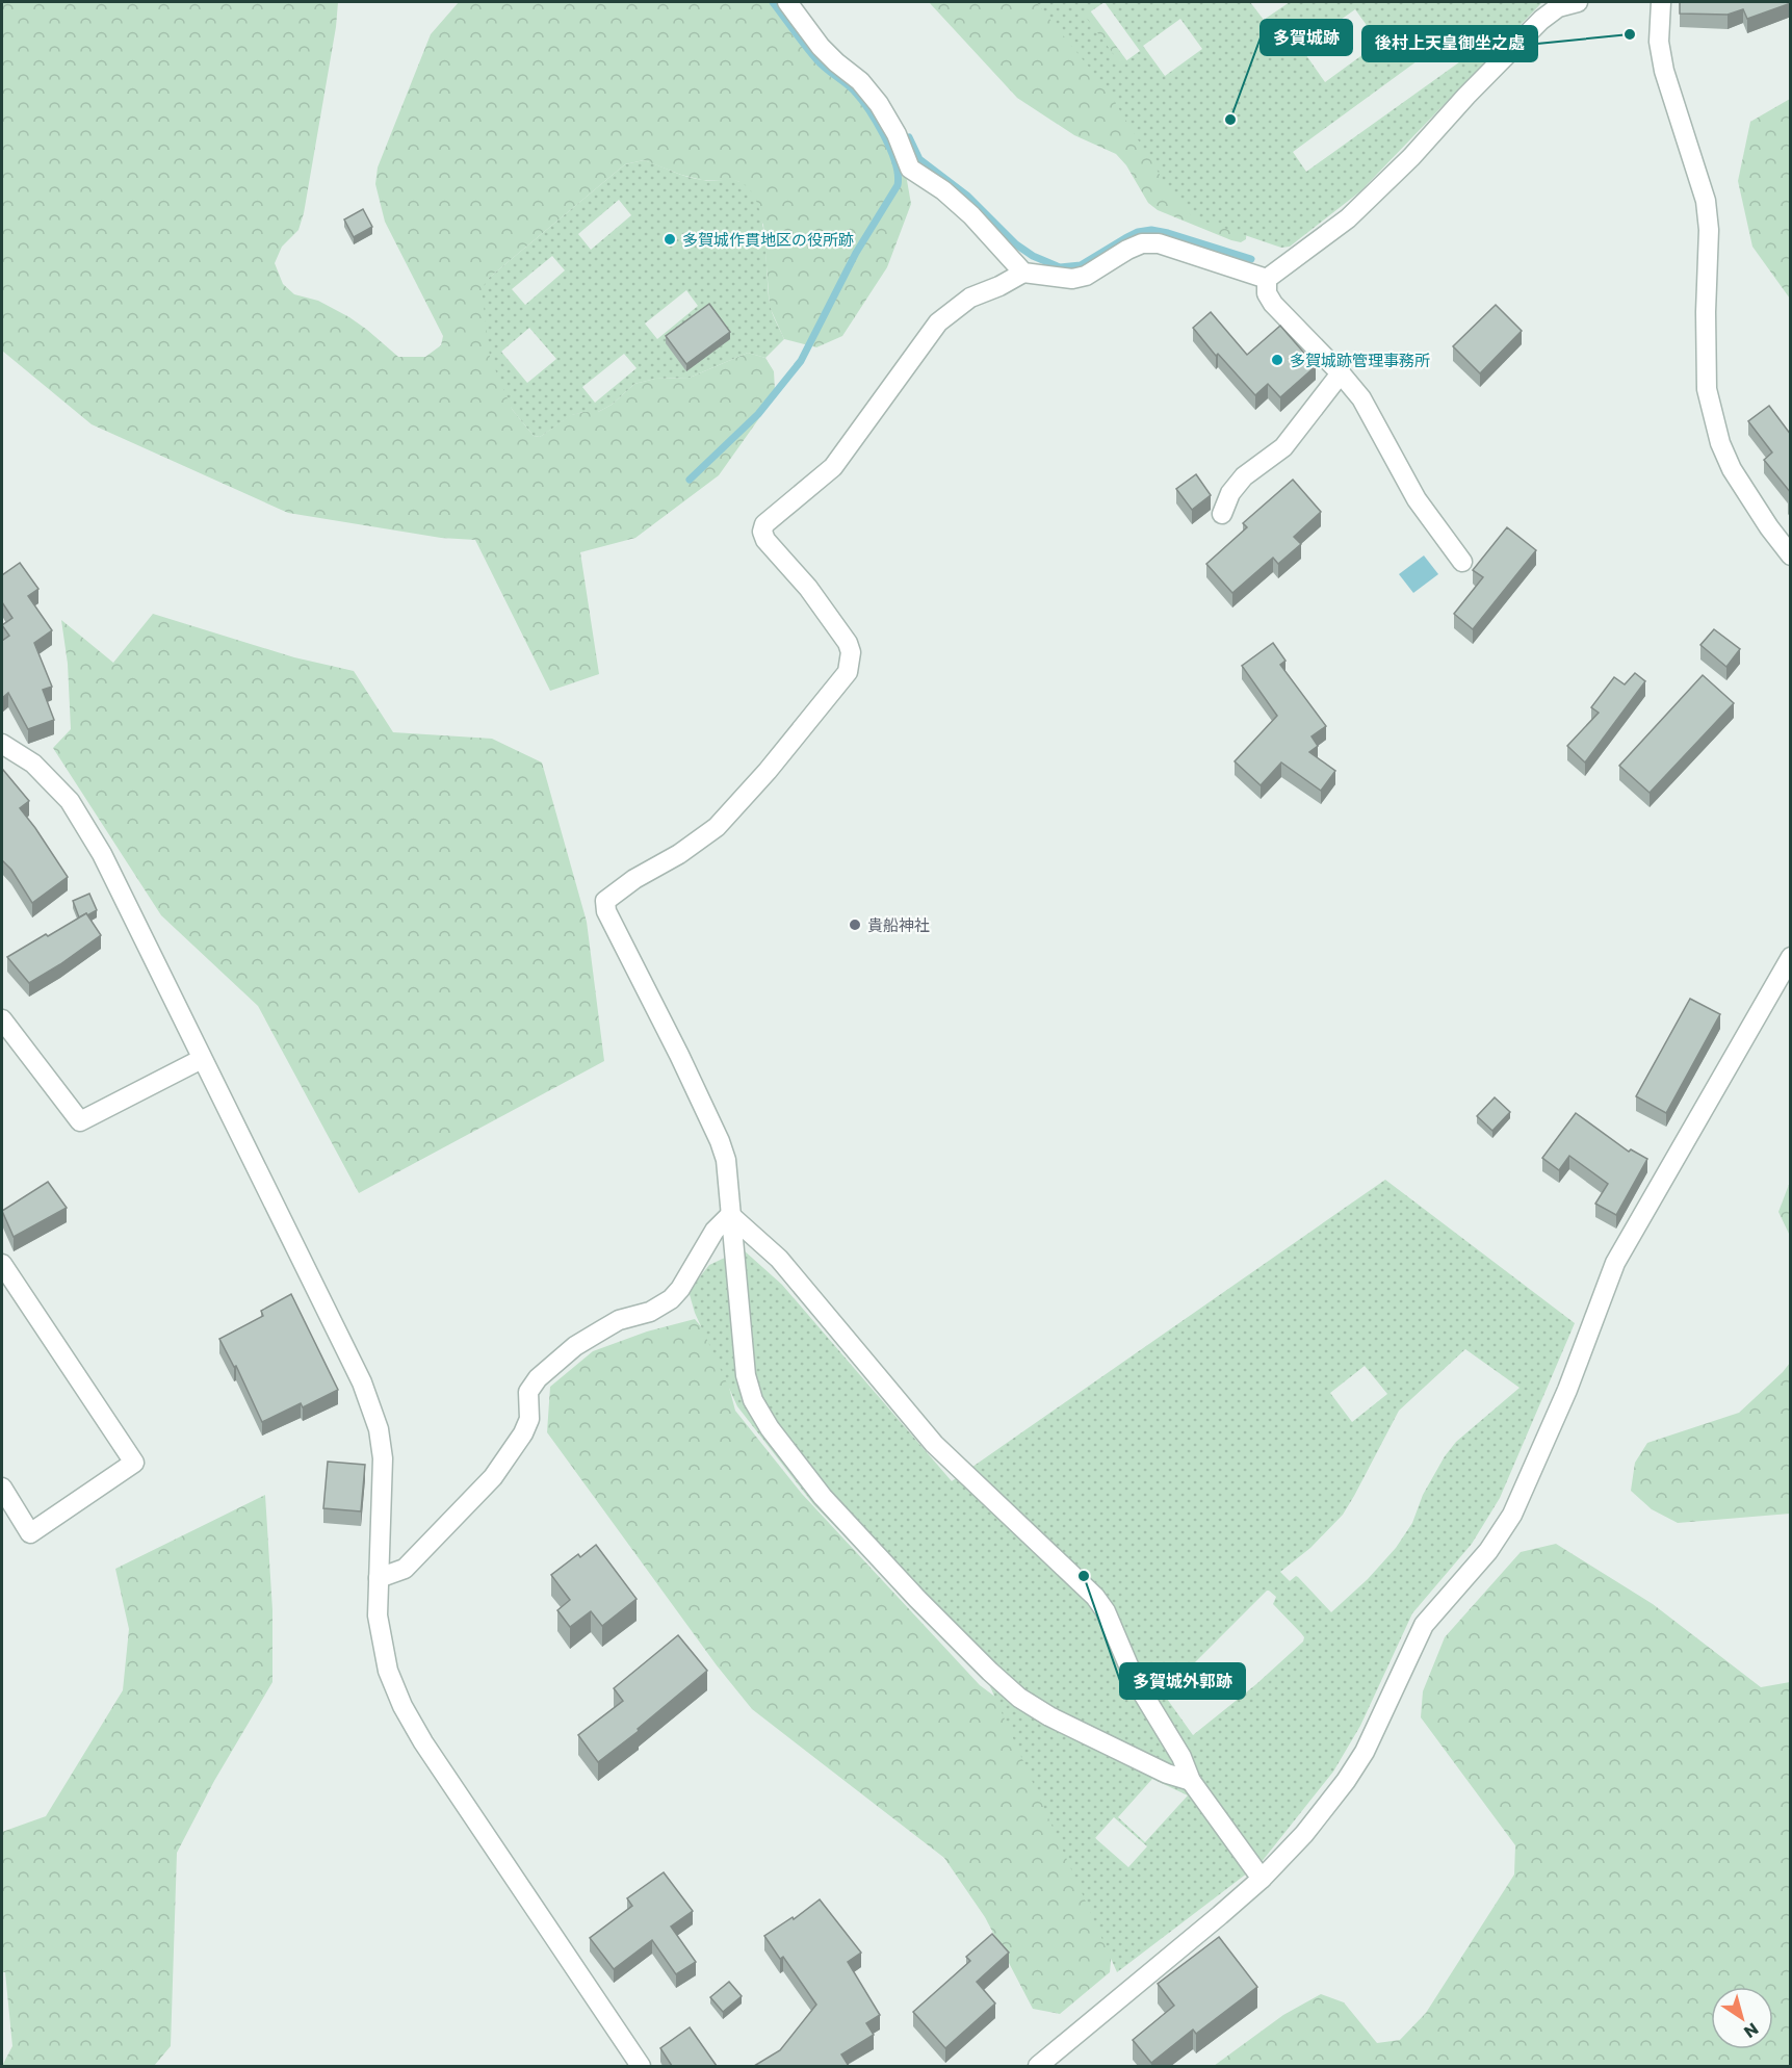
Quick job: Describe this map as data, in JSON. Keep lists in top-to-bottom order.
{
  "places": [
    "後村上天皇御坐之處",
    "多賀城跡",
    "多賀城作貫地区の役所跡",
    "多賀城跡管理事務所",
    "貴船神社",
    "多賀城外郭跡"
  ],
  "north": "bottom right"
}
